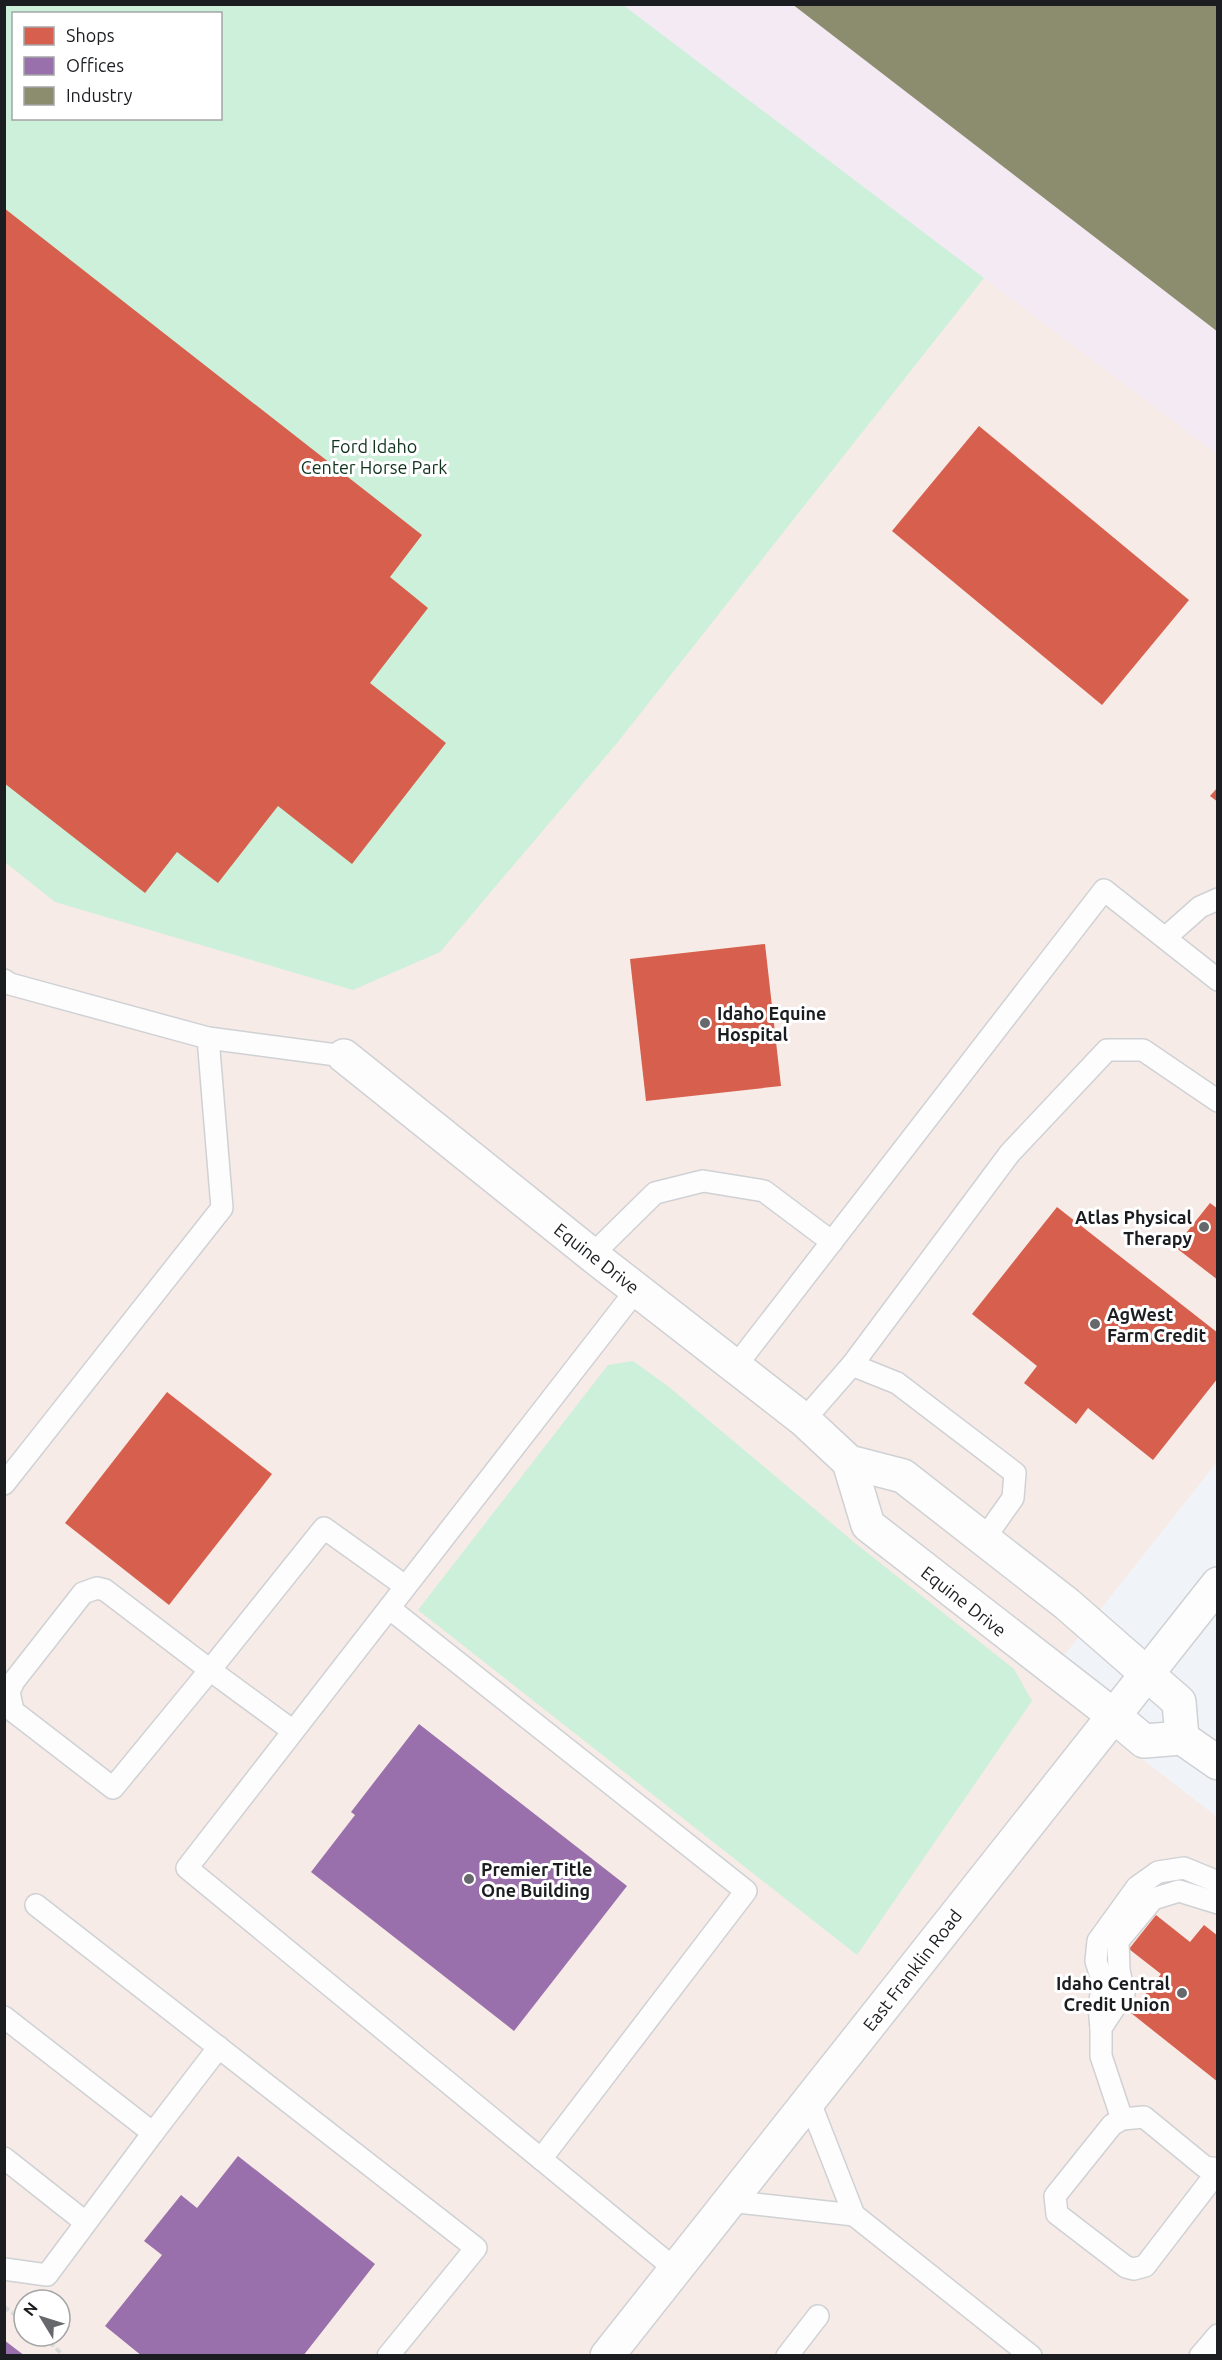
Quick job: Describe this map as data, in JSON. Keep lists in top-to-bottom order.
{
  "streets": {
    "street": ["Equine Drive", "East Franklin Road"]
  },
  "crossings": [
    ["Equine Drive", "East Franklin Road"]
  ],
  "parks": ["Ford Idaho Center Horse Park"],
  "places": [
    "Idaho Equine Hospital",
    "Atlas Physical Therapy",
    "AgWest Farm Credit",
    "Premier Title One Building",
    "Idaho Central Credit Union"
  ],
  "legend": ["Shops", "Offices", "Industry"],
  "north": "top left"
}
